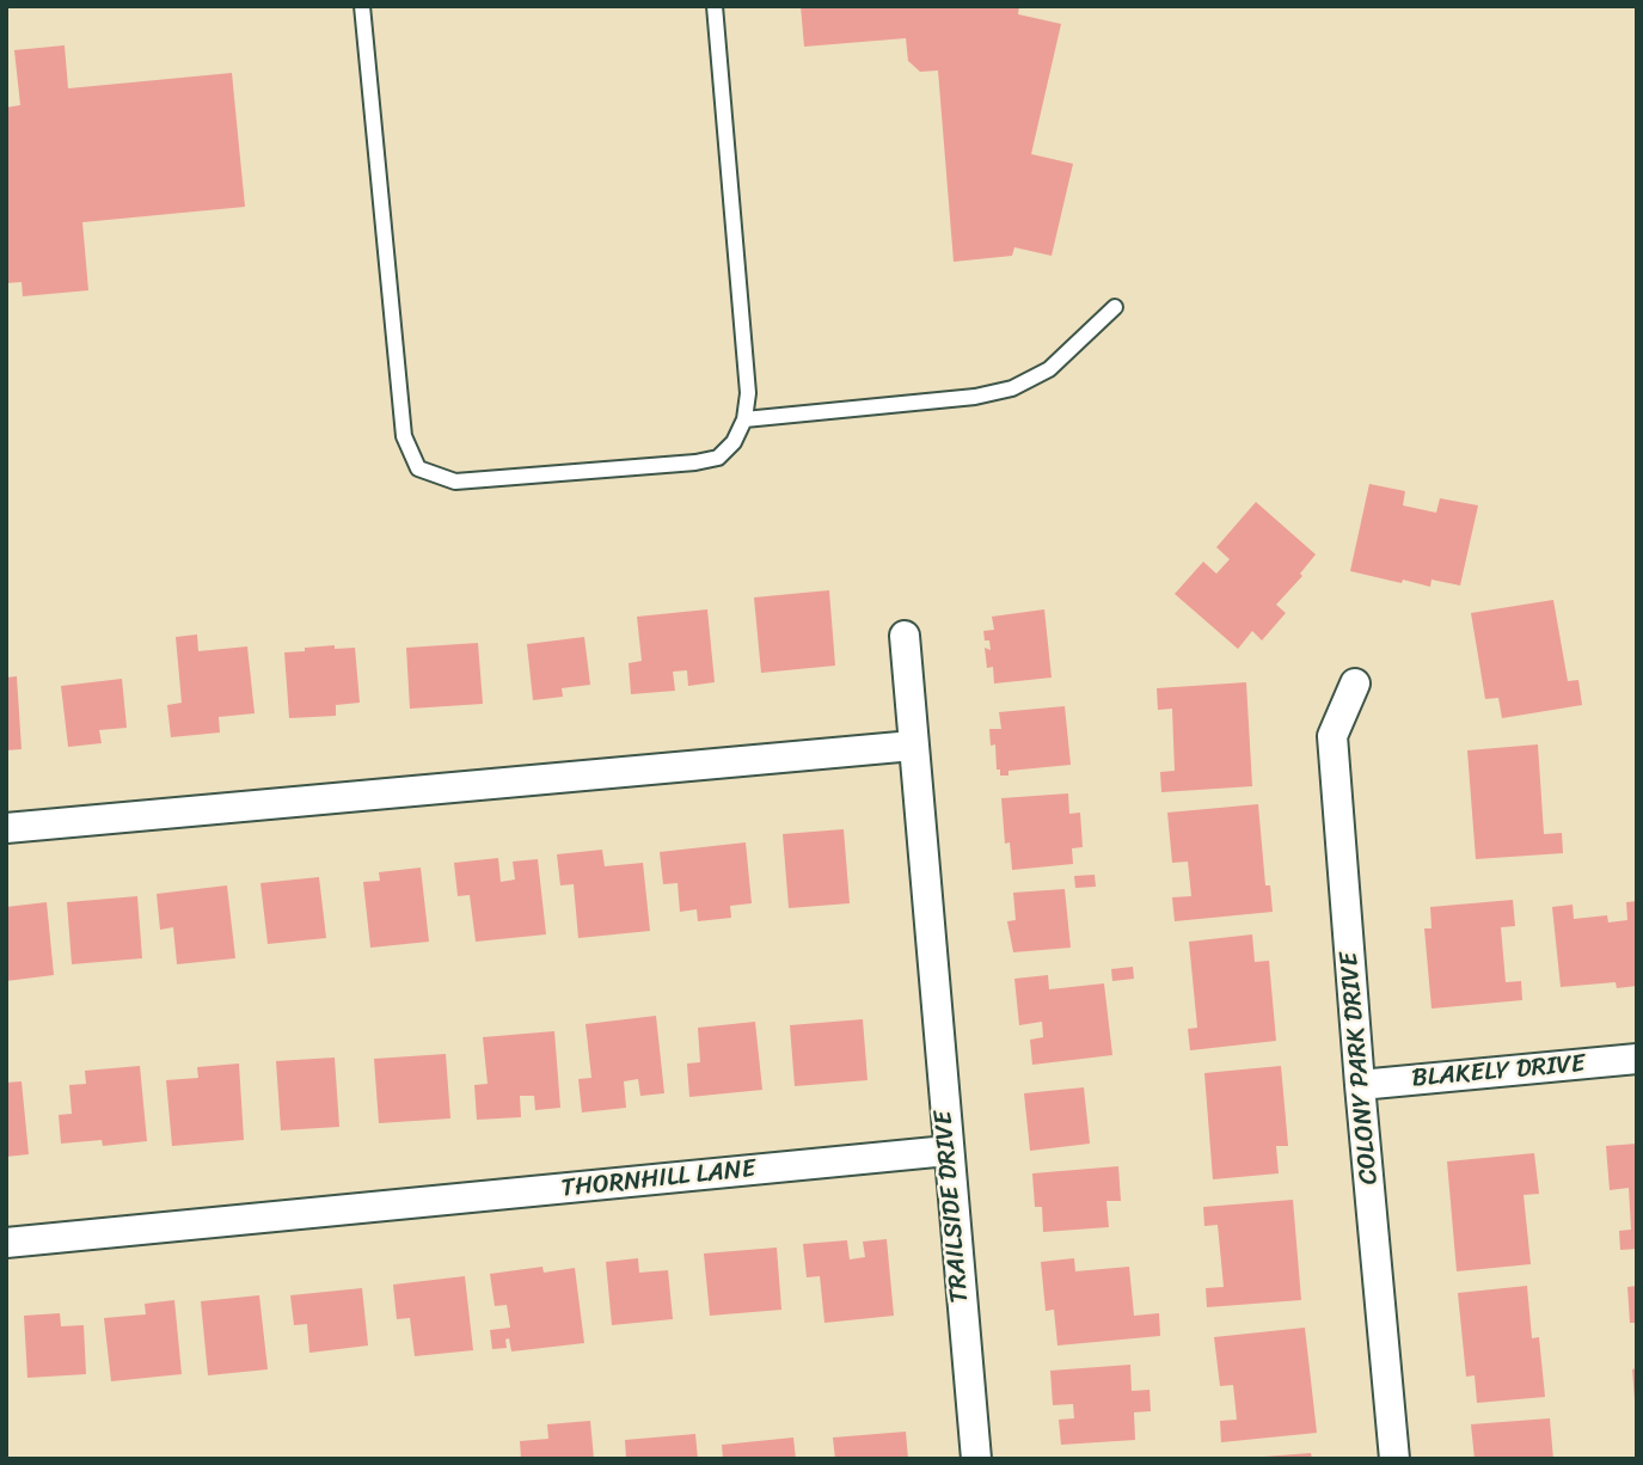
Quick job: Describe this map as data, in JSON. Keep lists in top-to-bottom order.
{
  "streets": {
    "street": [
      "COLONY PARK DRIVE",
      "BLAKELY DRIVE",
      "THORNHILL LANE",
      "TRAILSIDE DRIVE"
    ]
  },
  "crossings": [
    ["COLONY PARK DRIVE", "BLAKELY DRIVE"],
    ["THORNHILL LANE", "TRAILSIDE DRIVE"]
  ]
}
